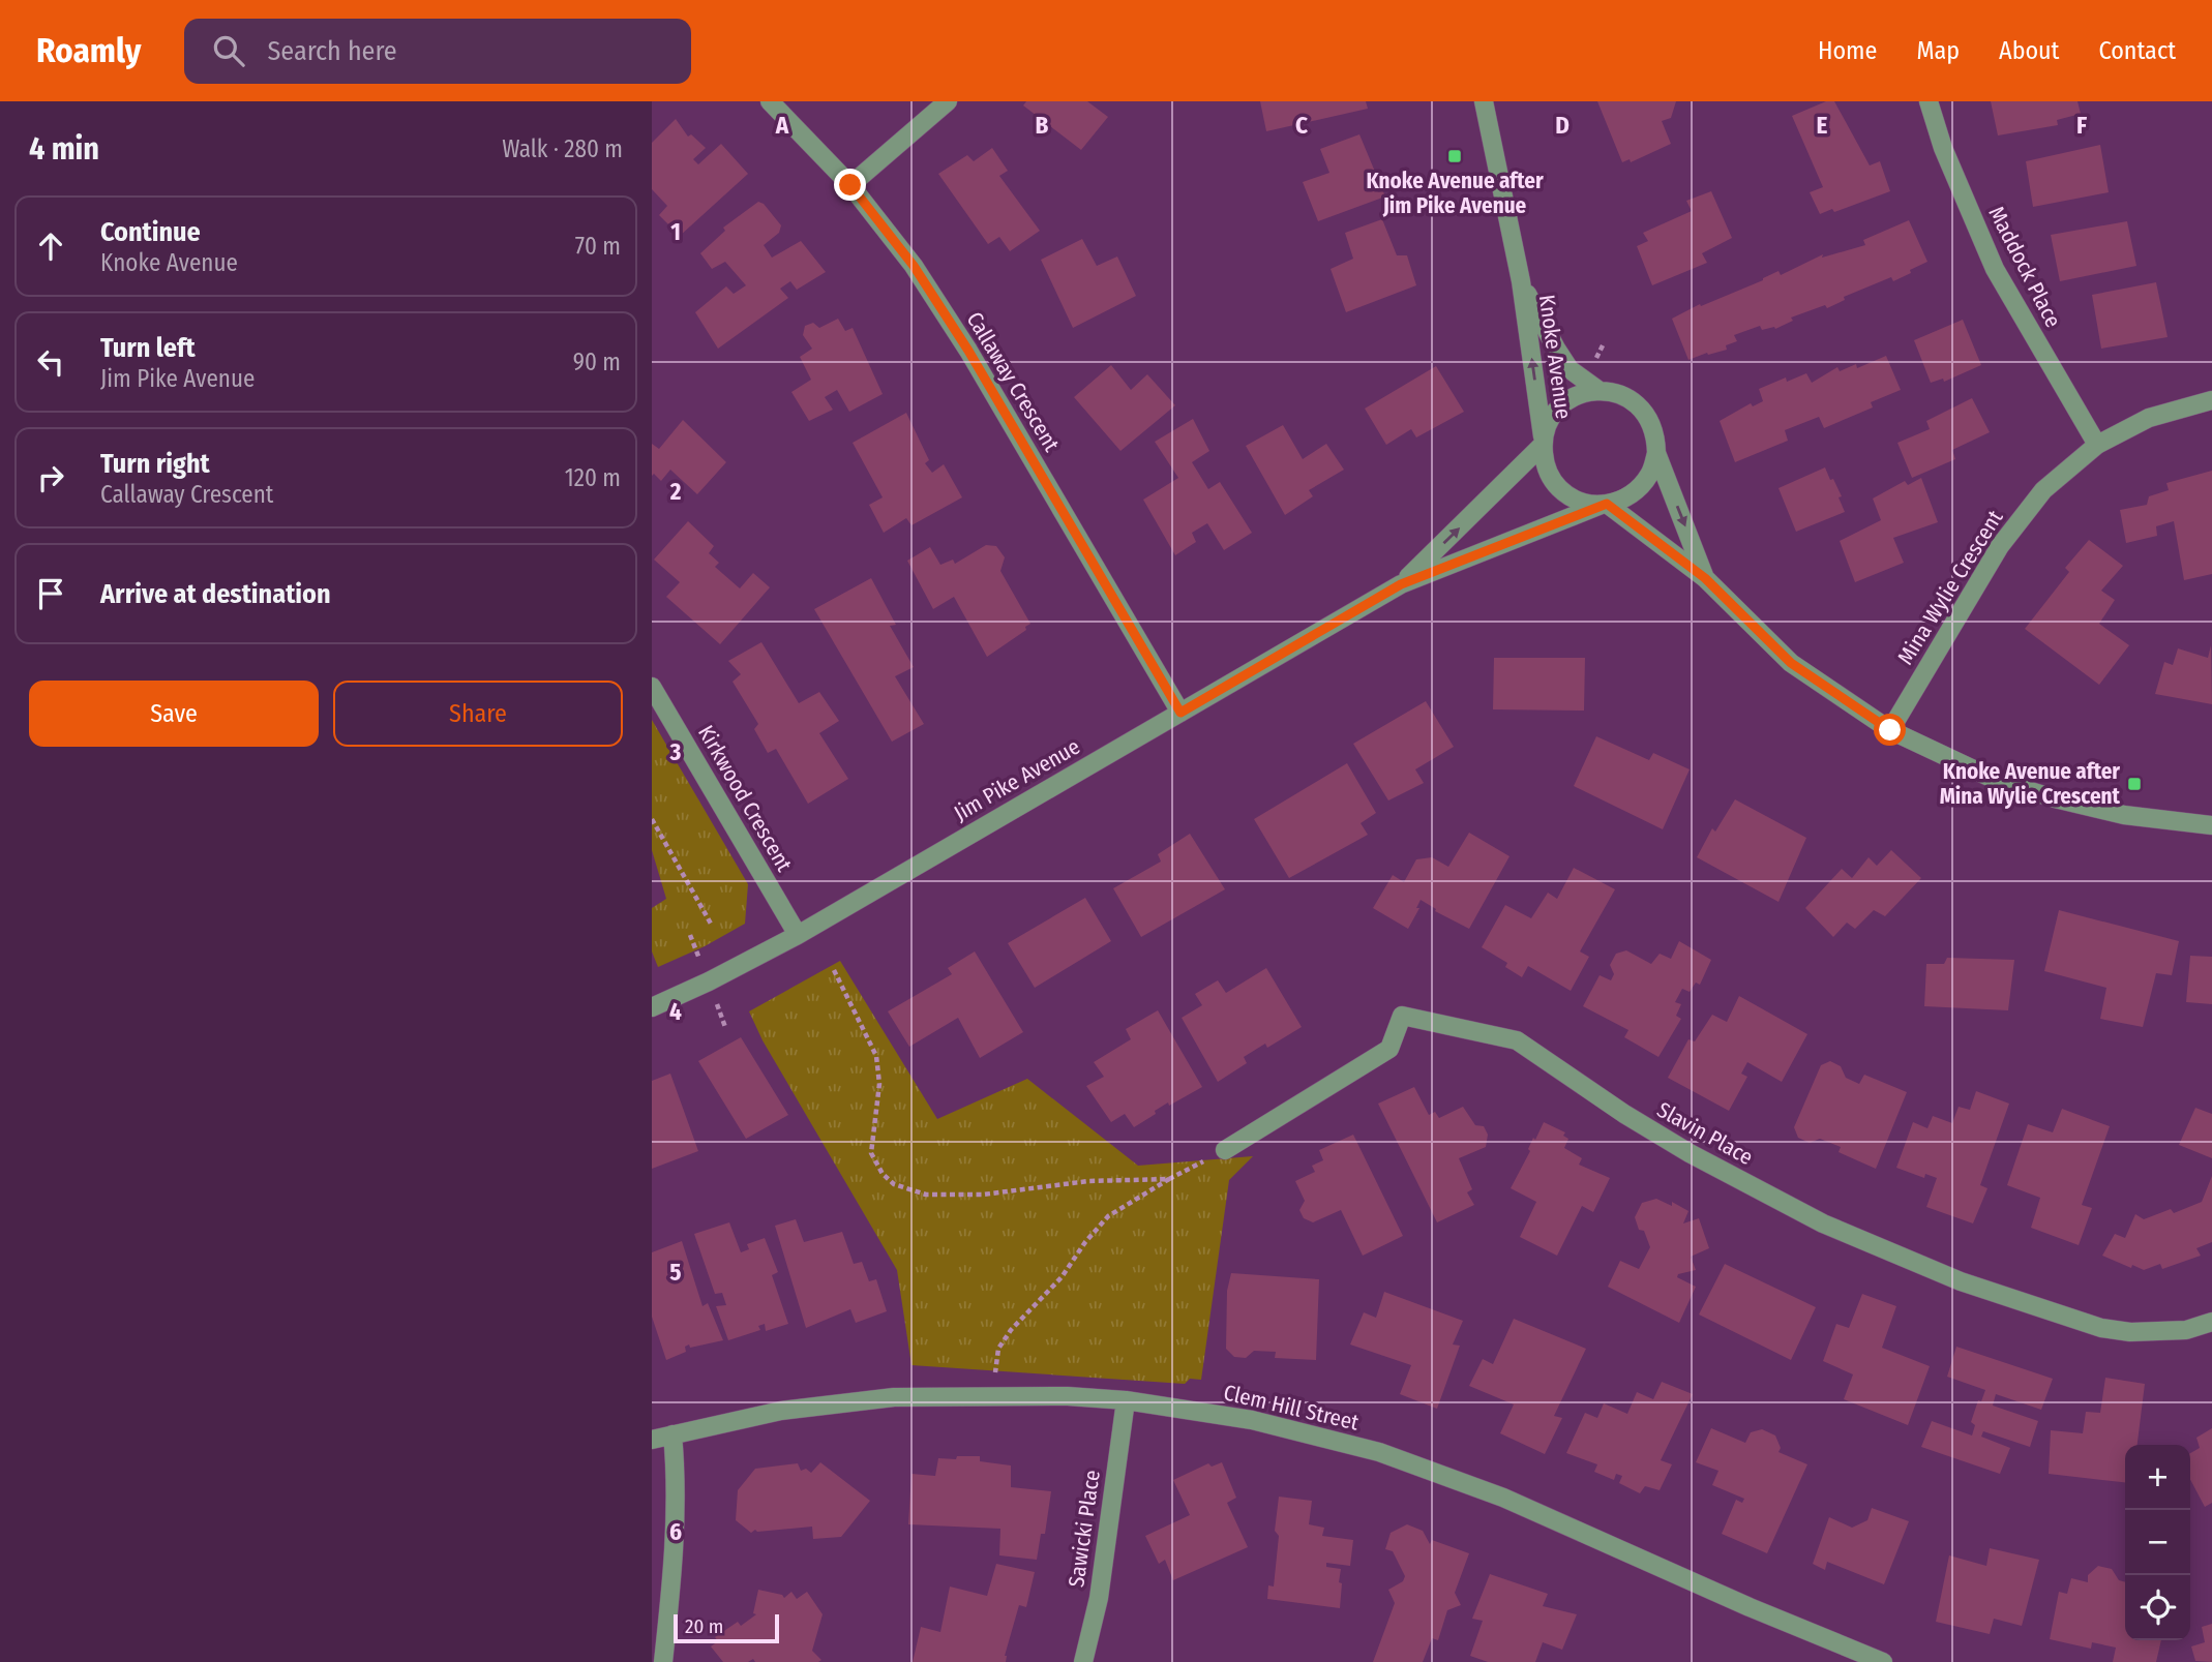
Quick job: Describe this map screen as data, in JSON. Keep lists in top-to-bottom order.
{
  "streets": {
    "street": [
      "Maddock Place",
      "Knoke Avenue",
      "Callaway Crescent",
      "Mina Wylie Crescent",
      "Jim Pike Avenue",
      "Kirkwood Crescent",
      "Slavin Place",
      "Clem Hill Street",
      "Sawicki Place"
    ]
  },
  "crossings": [
    ["Maddock Place", "Mina Wylie Crescent"],
    ["Knoke Avenue", "Jim Pike Avenue"],
    ["Callaway Crescent", "Jim Pike Avenue"],
    ["Jim Pike Avenue", "Kirkwood Crescent"],
    ["Clem Hill Street", "Sawicki Place"]
  ],
  "places": {
    "transit": ["Knoke Avenue after Jim Pike Avenue", "Knoke Avenue after Mina Wylie Crescent"]
  },
  "scale_bar": "20 m",
  "page": {
    "header": "Roamly",
    "search": "Search here",
    "nav": [
      "Home",
      "Map",
      "About",
      "Contact"
    ],
    "heading": ["4 min", "Walk · 280 m"],
    "list": [
      ["Continue", "Knoke Avenue", "70 m"],
      ["Turn left", "Jim Pike Avenue", "90 m"],
      ["Turn right", "Callaway Crescent", "120 m"],
      "Arrive at destination"
    ],
    "buttons": ["Save", "Share"],
    "map_buttons": ["+", "−"],
    "scale": "20 m"
  },
  "grid": {
    "columns": [
      "A",
      "B",
      "C",
      "D",
      "E",
      "F"
    ],
    "rows": [
      "1",
      "2",
      "3",
      "4",
      "5",
      "6"
    ]
  }
}
